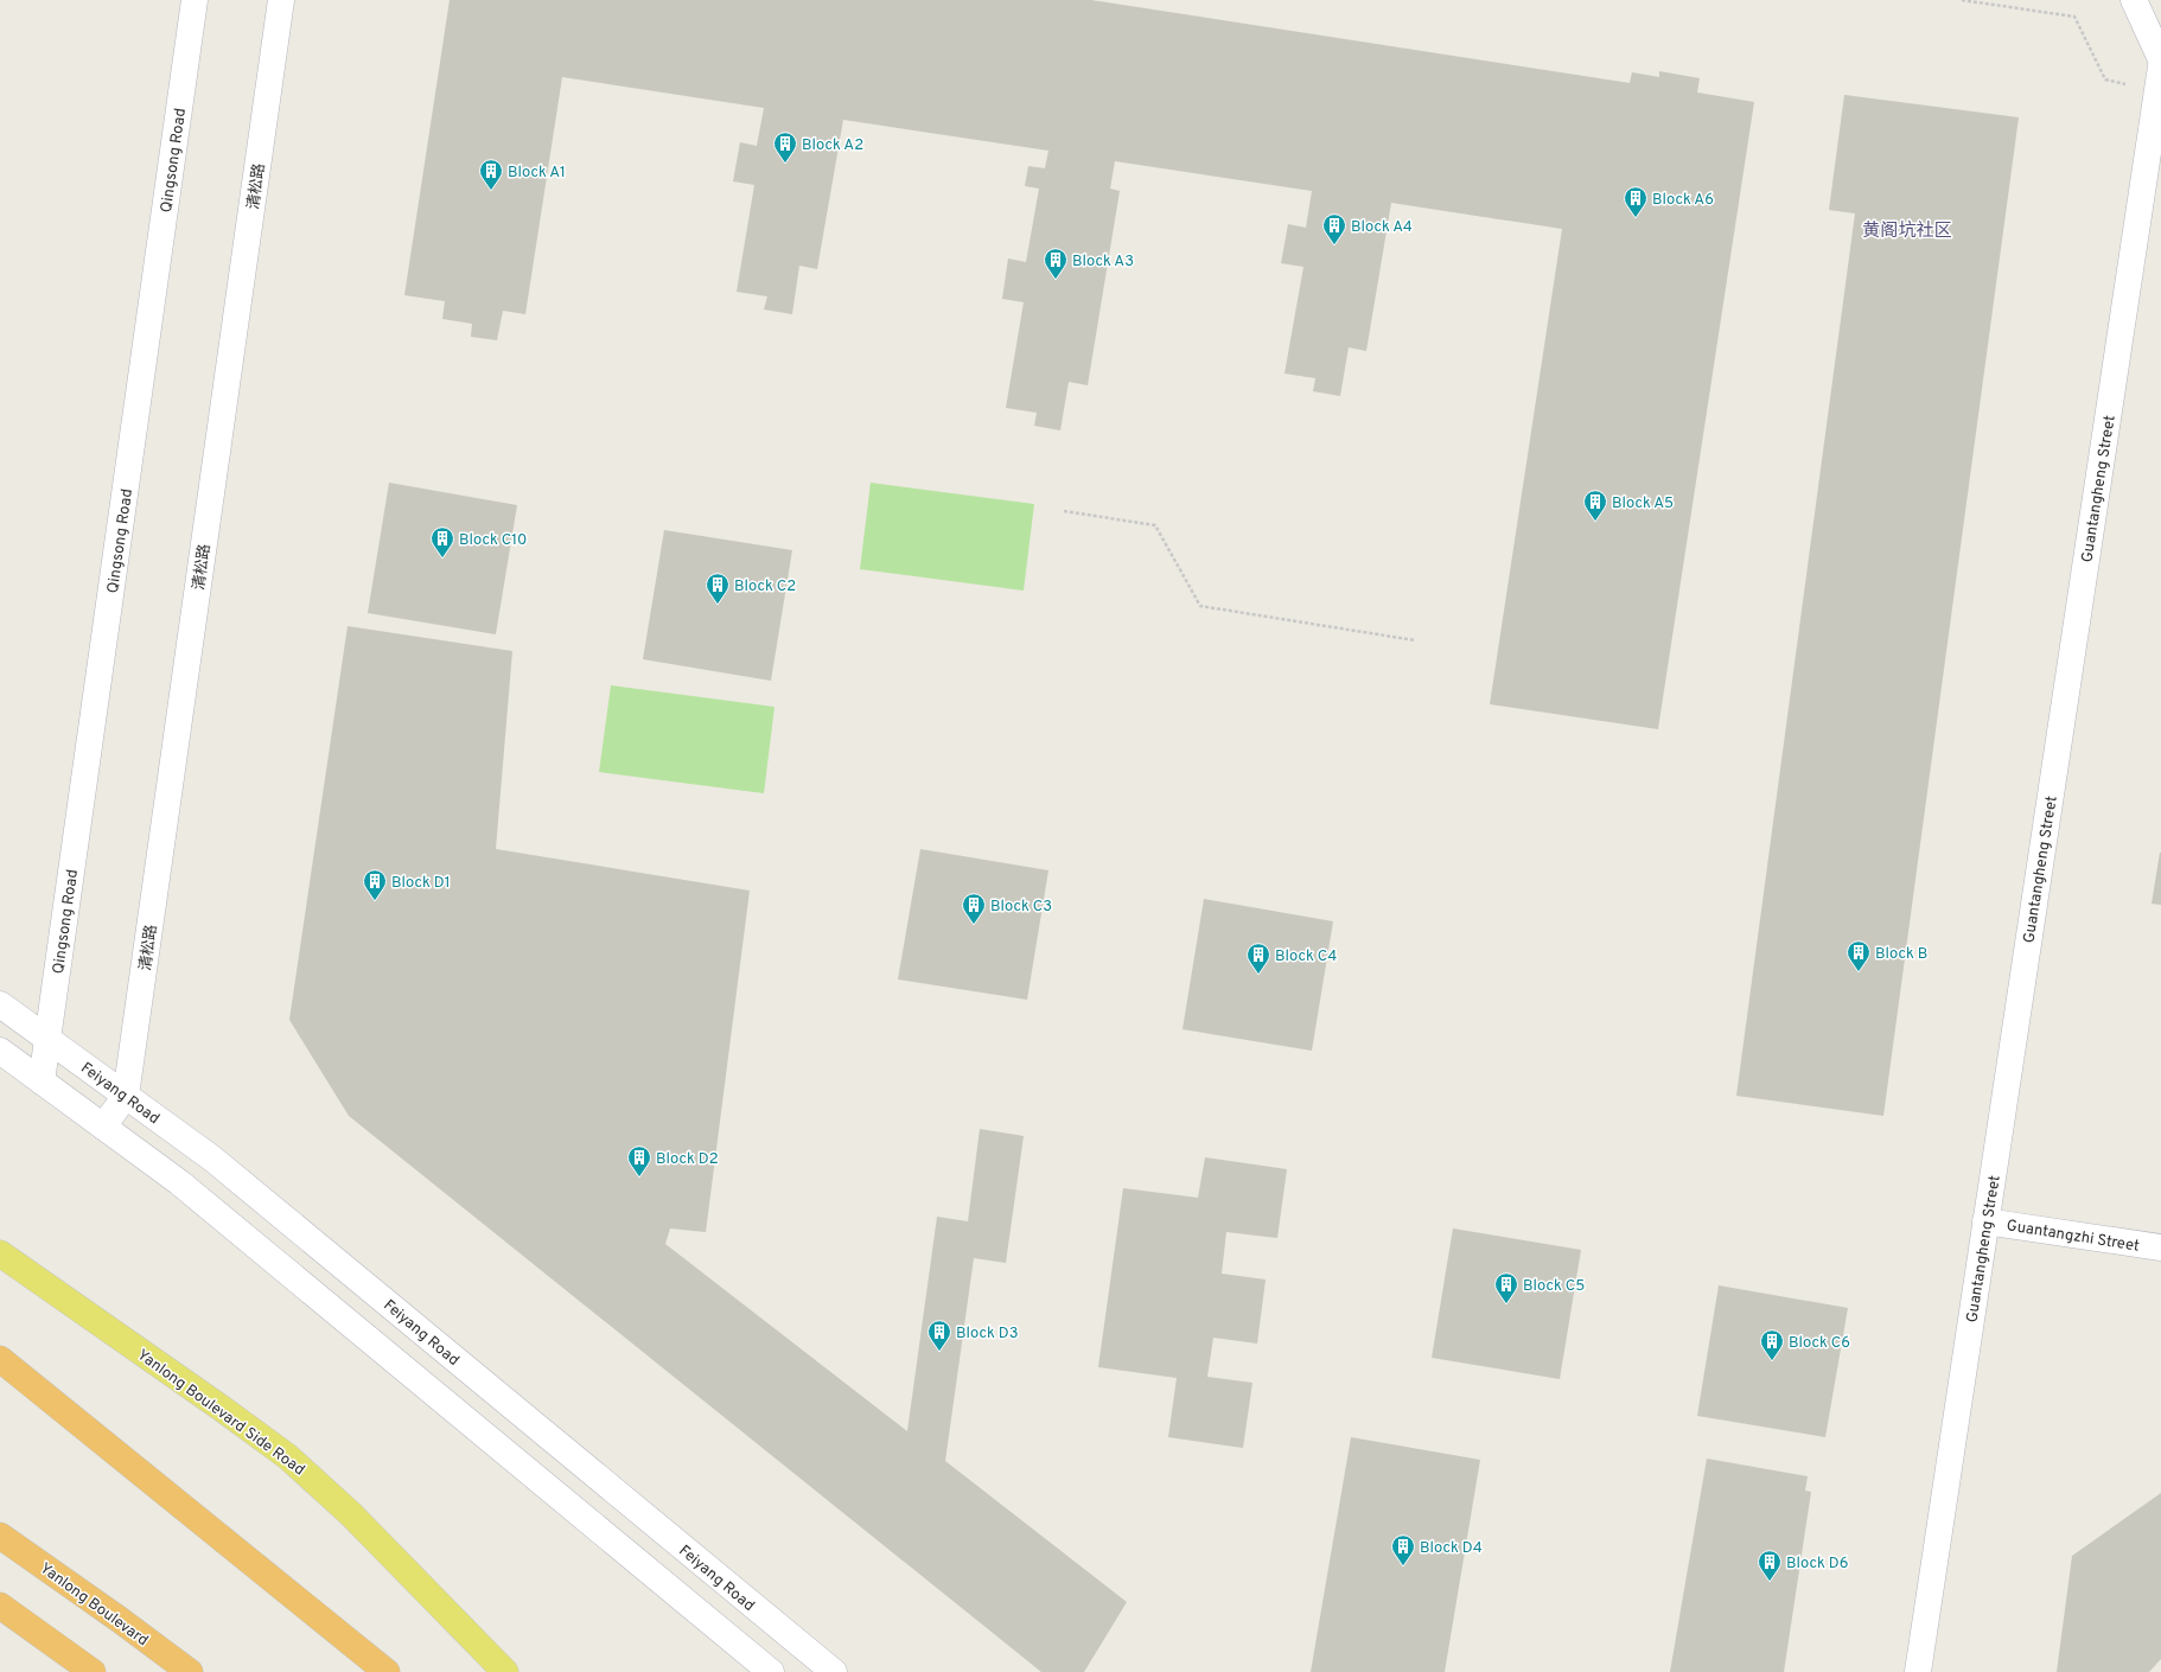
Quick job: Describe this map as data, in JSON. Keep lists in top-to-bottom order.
{
  "streets": {
    "highway": ["Yanlong Boulevard"],
    "main road": ["Yanlong Boulevard Side Road"],
    "street": [
      "Qingsong Road",
      "清松路",
      "Guantangheng Street",
      "Feiyang Road",
      "Guantangzhi Street"
    ]
  },
  "crossings": [
    ["Qingsong Road", "Feiyang Road"],
    ["清松路", "Feiyang Road"],
    ["Guantangheng Street", "Guantangzhi Street"]
  ],
  "districts": ["黄阁坑社区"],
  "places": {
    "building": [
      "Block A2",
      "Block A1",
      "Block A6",
      "Block A4",
      "Block A3",
      "Block A5",
      "Block C10",
      "Block C2",
      "Block D1",
      "Block C3",
      "Block B",
      "Block C4",
      "Block D2",
      "Block C5",
      "Block D3",
      "Block C6",
      "Block D4",
      "Block D6"
    ]
  }
}
